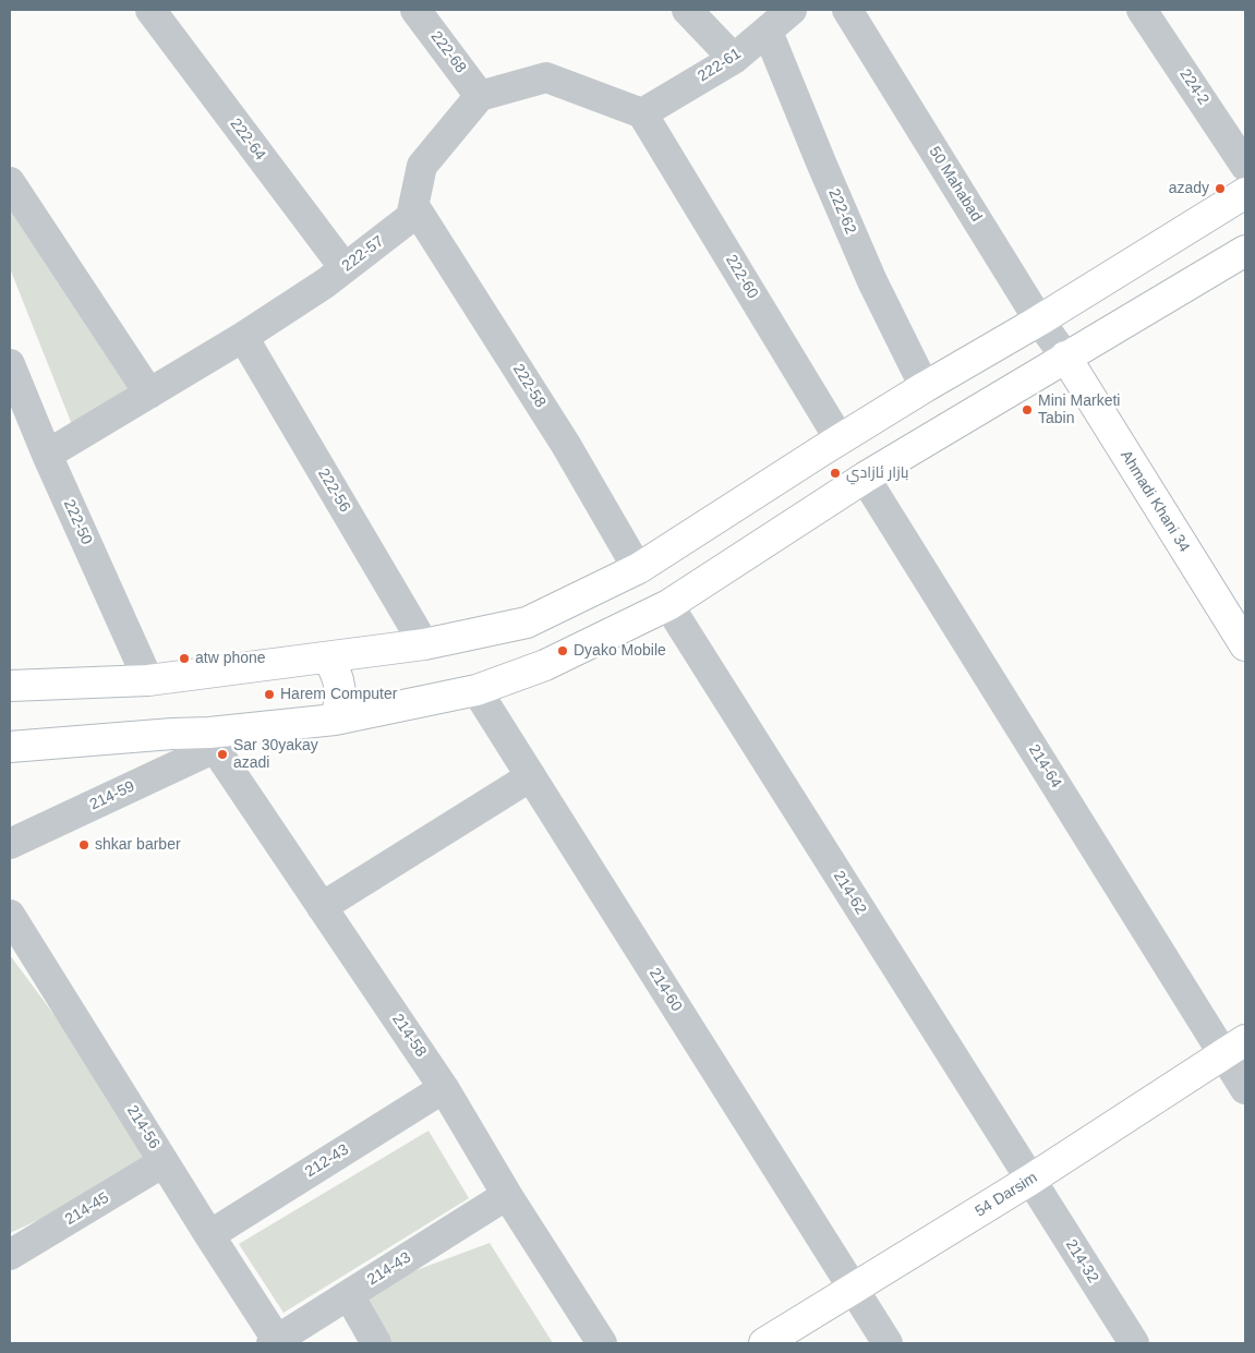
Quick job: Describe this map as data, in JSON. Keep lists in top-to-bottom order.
{
  "streets": {
    "main road": ["Ahmadi Khani 34", "54 Darsim"],
    "street": [
      "222-68",
      "222-61",
      "224-2",
      "222-64",
      "50 Mahabad",
      "222-62",
      "222-57",
      "222-60",
      "222-58",
      "222-56",
      "222-50",
      "214-64",
      "214-59",
      "214-62",
      "214-60",
      "214-58",
      "214-56",
      "212-43",
      "214-45",
      "214-32",
      "214-43"
    ]
  },
  "crossings": [
    ["222-68", "222-57"],
    ["222-61", "222-62"],
    ["222-61", "222-60"],
    ["222-64", "222-57"],
    ["50 Mahabad", "Ahmadi Khani 34"],
    ["222-57", "222-58"],
    ["222-57", "222-56"],
    ["222-57", "222-50"],
    ["214-64", "54 Darsim"],
    ["214-59", "214-58"],
    ["214-62", "54 Darsim"],
    ["214-62", "214-32"],
    ["214-60", "54 Darsim"],
    ["214-58", "212-43"],
    ["214-58", "214-43"],
    ["214-56", "212-43"],
    ["214-56", "214-45"],
    ["214-56", "214-43"],
    ["54 Darsim", "214-32"]
  ],
  "places": [
    "azady",
    "Mini Marketi Tabin",
    "بازار ئازادي",
    "Dyako Mobile",
    "atw phone",
    "Harem Computer",
    "Sar 30yakay azadi",
    "shkar barber"
  ]
}
